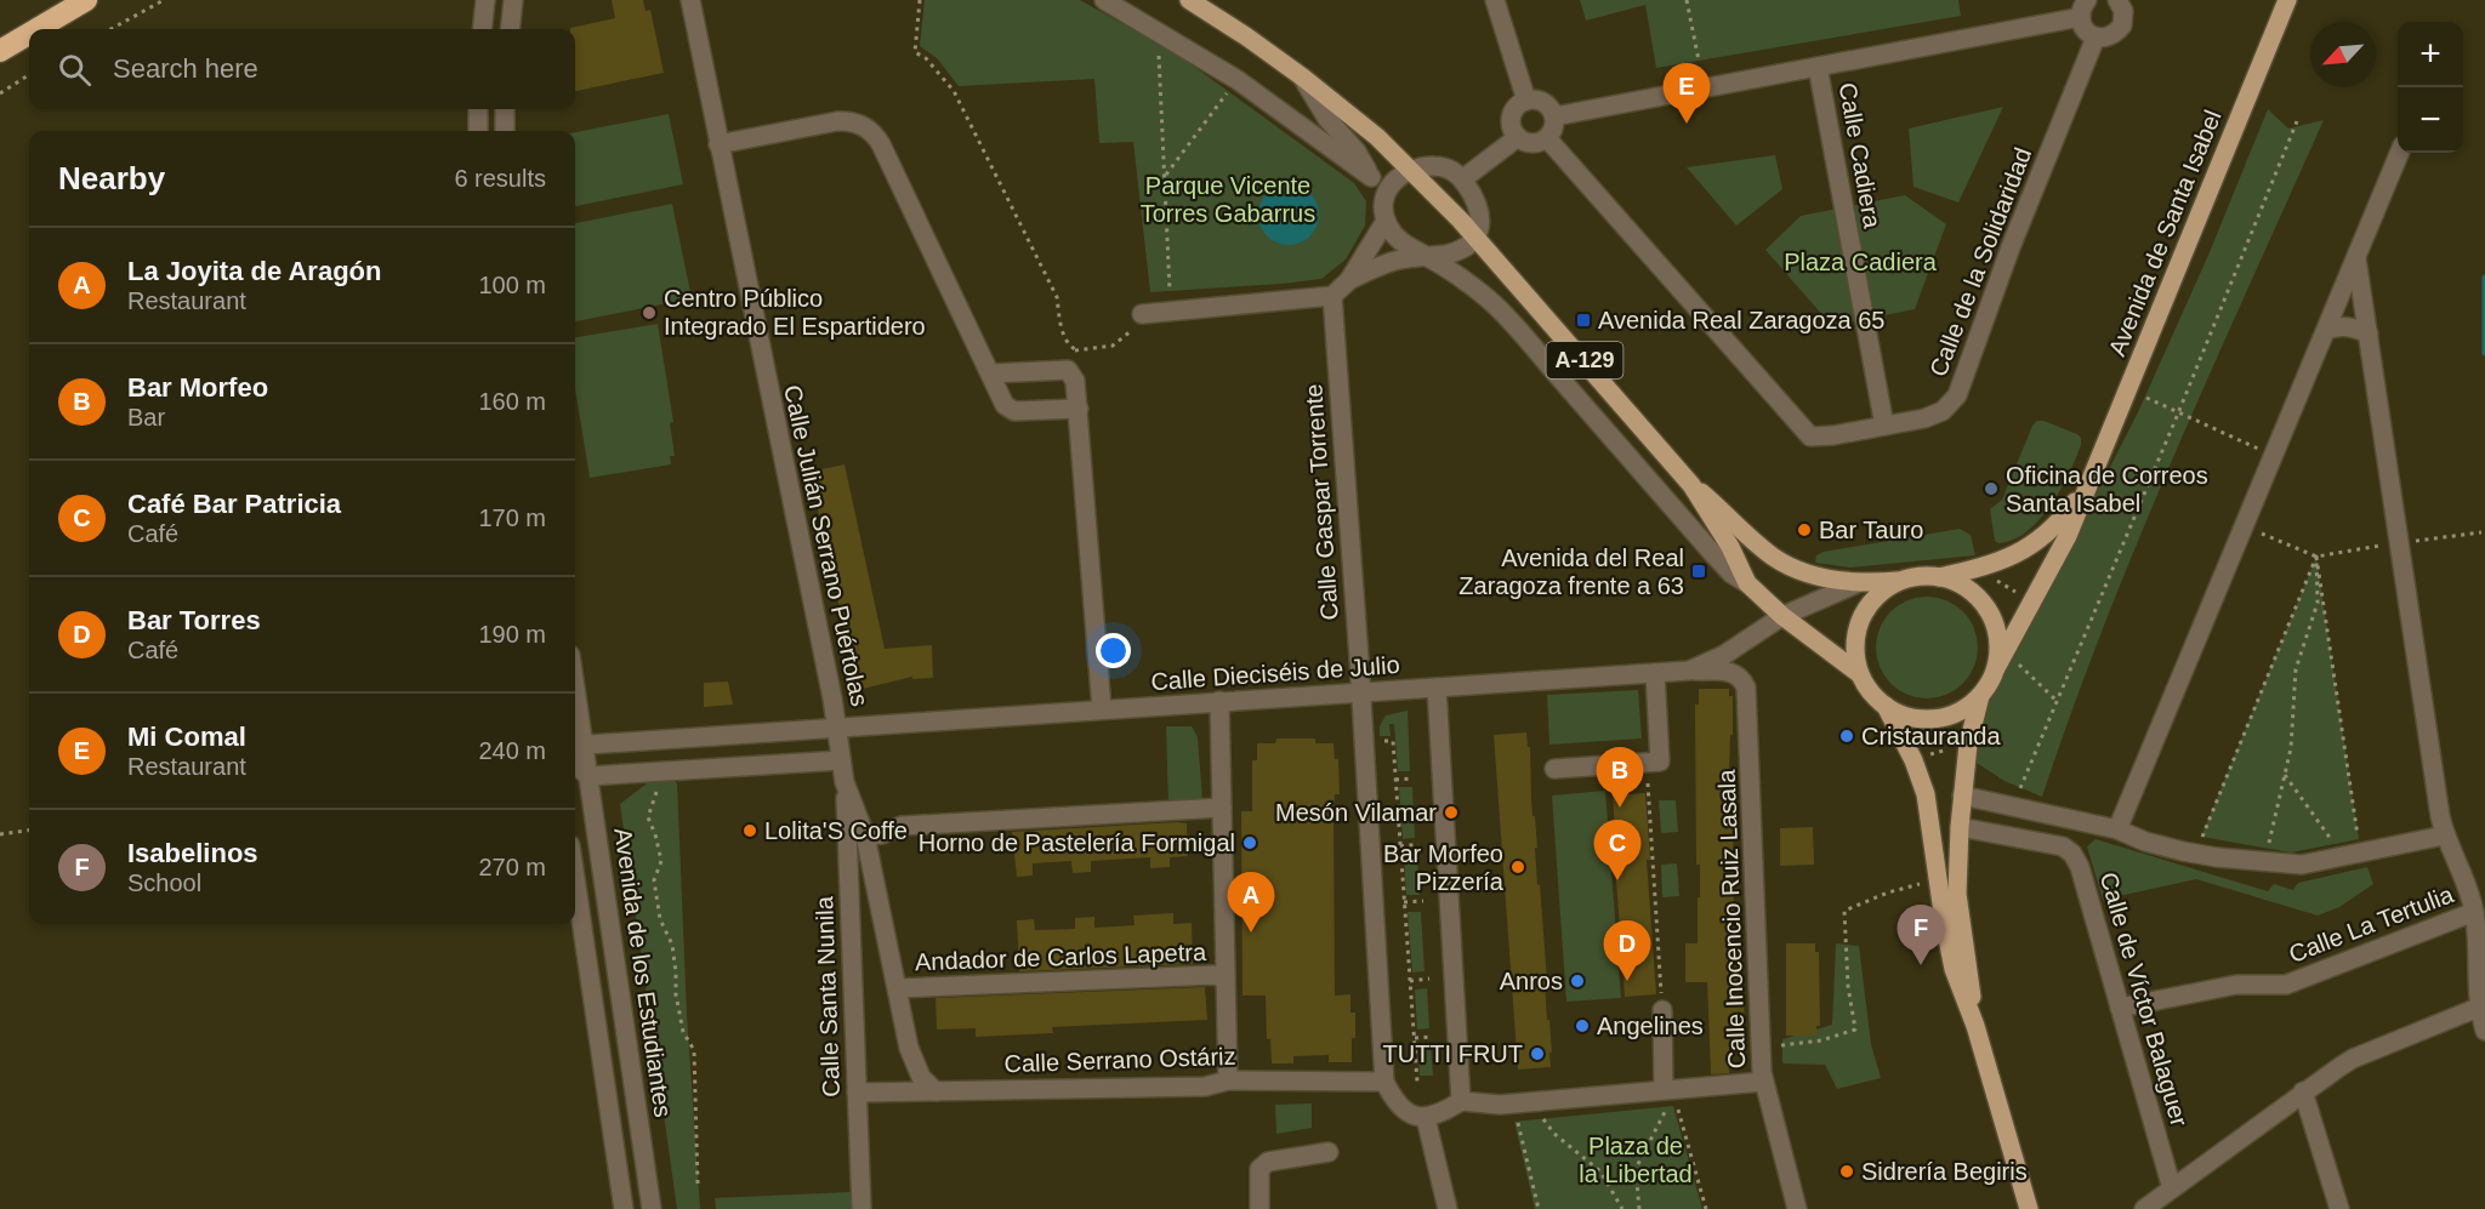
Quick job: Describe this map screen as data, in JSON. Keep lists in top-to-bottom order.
{
  "streets": {
    "main road": ["Avenida de Santa Isabel", "A-129"],
    "street": [
      "Calle Cadiera",
      "Calle de la Solidaridad",
      "Calle Gaspar Torrente",
      "Calle Julián Serrano Puértolas",
      "Calle Dieciséis de Julio",
      "Calle Inocencio Ruiz Lasala",
      "Calle La Tertulia",
      "Andador de Carlos Lapetra",
      "Avenida de los Estudiantes",
      "Calle Santa Nunila",
      "Calle de Víctor Balaguer",
      "Calle Serrano Ostáriz"
    ]
  },
  "crossings": [
    ["Calle Cadiera", "Calle de la Solidaridad"],
    ["Avenida de Santa Isabel", "A-129"],
    ["A-129", "Calle Dieciséis de Julio"],
    ["Calle Gaspar Torrente", "Calle Dieciséis de Julio"],
    ["Calle Gaspar Torrente", "Calle Serrano Ostáriz"],
    ["Calle Julián Serrano Puértolas", "Calle Dieciséis de Julio"],
    ["Calle Julián Serrano Puértolas", "Andador de Carlos Lapetra"],
    ["Calle Julián Serrano Puértolas", "Calle Santa Nunila"],
    ["Calle Julián Serrano Puértolas", "Calle Serrano Ostáriz"],
    ["Calle Dieciséis de Julio", "Calle Inocencio Ruiz Lasala"],
    ["Calle Dieciséis de Julio", "Avenida de los Estudiantes"],
    ["Calle La Tertulia", "Calle de Víctor Balaguer"],
    ["Calle Santa Nunila", "Calle Serrano Ostáriz"]
  ],
  "parks": ["Parque Vicente Torres Gabarrus", "Plaza Cadiera", "Plaza de la Libertad"],
  "places": {
    "other": [
      "Centro Público Integrado El Espartidero",
      "Oficina de Correos Santa Isabel",
      "Bar Tauro",
      "Cristauranda",
      "Mesón Vilamar",
      "Lolita'S Coffe",
      "Horno de Pastelería Formigal",
      "Bar Morfeo Pizzería",
      "Anros",
      "Angelines",
      "TUTTI FRUT",
      "Sidrería Begiris"
    ],
    "transit": ["Avenida Real Zaragoza 65", "Avenida del Real Zaragoza frente a 63"]
  },
  "north": "bottom left",
  "page": {
    "map_buttons": ["+", "−"],
    "search": "Search here",
    "pins": [
      "E",
      "B",
      "C",
      "A",
      "F",
      "D"
    ],
    "heading": ["Nearby", "6 results"],
    "list": [
      {
        "mark": "A",
        "name": "La Joyita de Aragón",
        "note": "Restaurant",
        "value": "100 m"
      },
      {
        "mark": "B",
        "name": "Bar Morfeo",
        "note": "Bar",
        "value": "160 m"
      },
      {
        "mark": "C",
        "name": "Café Bar Patricia",
        "note": "Café",
        "value": "170 m"
      },
      {
        "mark": "D",
        "name": "Bar Torres",
        "note": "Café",
        "value": "190 m"
      },
      {
        "mark": "E",
        "name": "Mi Comal",
        "note": "Restaurant",
        "value": "240 m"
      },
      {
        "mark": "F",
        "name": "Isabelinos",
        "note": "School",
        "value": "270 m"
      }
    ]
  }
}
